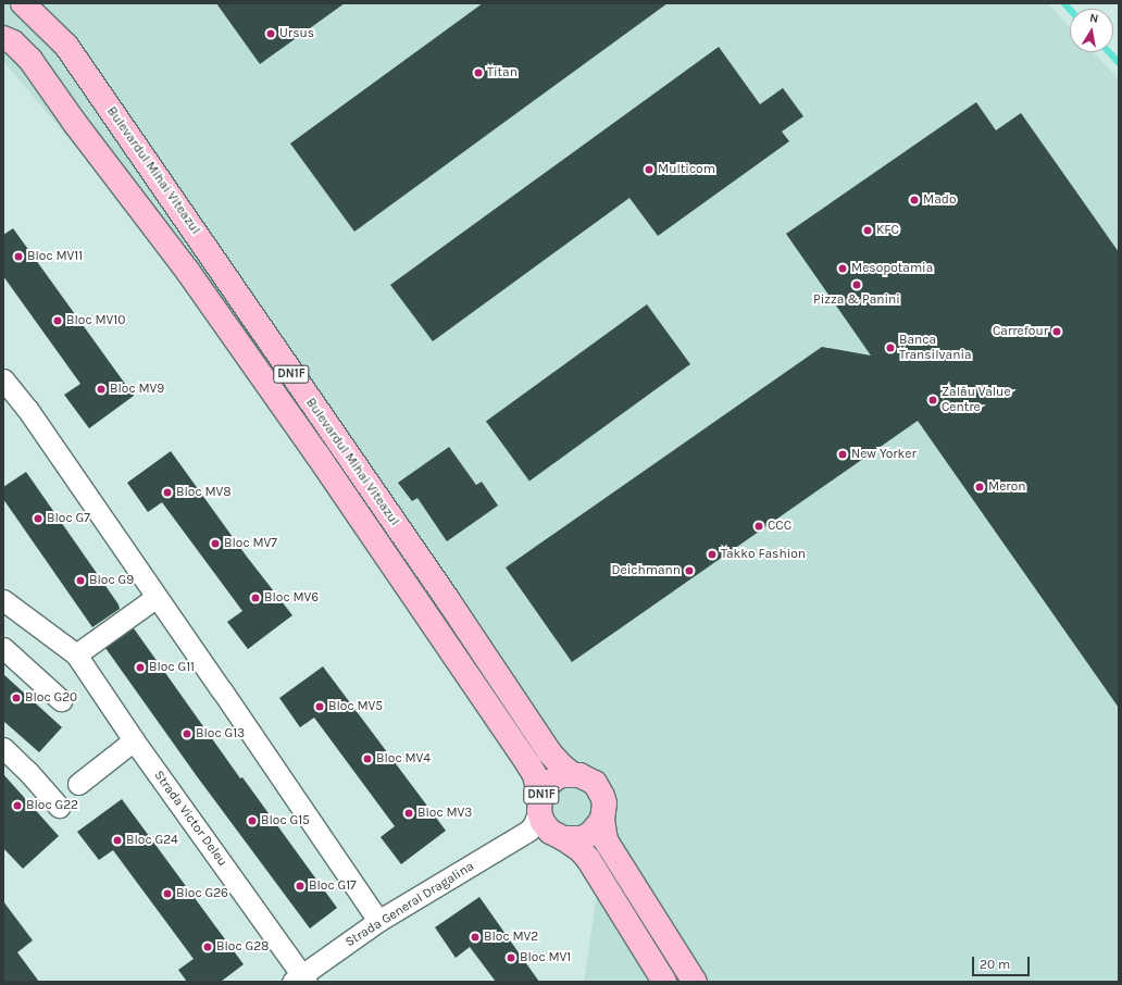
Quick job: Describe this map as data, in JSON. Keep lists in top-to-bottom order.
{
  "streets": {
    "main road": ["Bulevardul Mihai Viteazul", "DN1F"],
    "street": ["Strada Victor Deleu", "Strada General Dragalina"]
  },
  "crossings": [
    ["Bulevardul Mihai Viteazul", "DN1F"],
    ["Bulevardul Mihai Viteazul", "Strada General Dragalina"],
    ["DN1F", "Strada General Dragalina"],
    ["Strada Victor Deleu", "Strada General Dragalina"]
  ],
  "places": [
    "Ursus",
    "Titan",
    "Multicom",
    "Mado",
    "KFC",
    "Bloc MV11",
    "Mesopotamia",
    "Pizza & Panini",
    "Bloc MV10",
    "Carrefour",
    "Banca Transilvania",
    "Bloc MV9",
    "Zalău Value Centre",
    "New Yorker",
    "Meron",
    "Bloc MV8",
    "Bloc G7",
    "CCC",
    "Bloc MV7",
    "Takko Fashion",
    "Deichmann",
    "Bloc G9",
    "Bloc MV6",
    "Bloc G11",
    "Bloc G20",
    "Bloc MV5",
    "Bloc G13",
    "Bloc MV4",
    "Bloc G22",
    "Bloc MV3",
    "Bloc G15",
    "Bloc G24",
    "Bloc G17",
    "Bloc G26",
    "Bloc MV2",
    "Bloc G28",
    "Bloc MV1"
  ],
  "scale_bar": "20 m",
  "north": "top"
}
